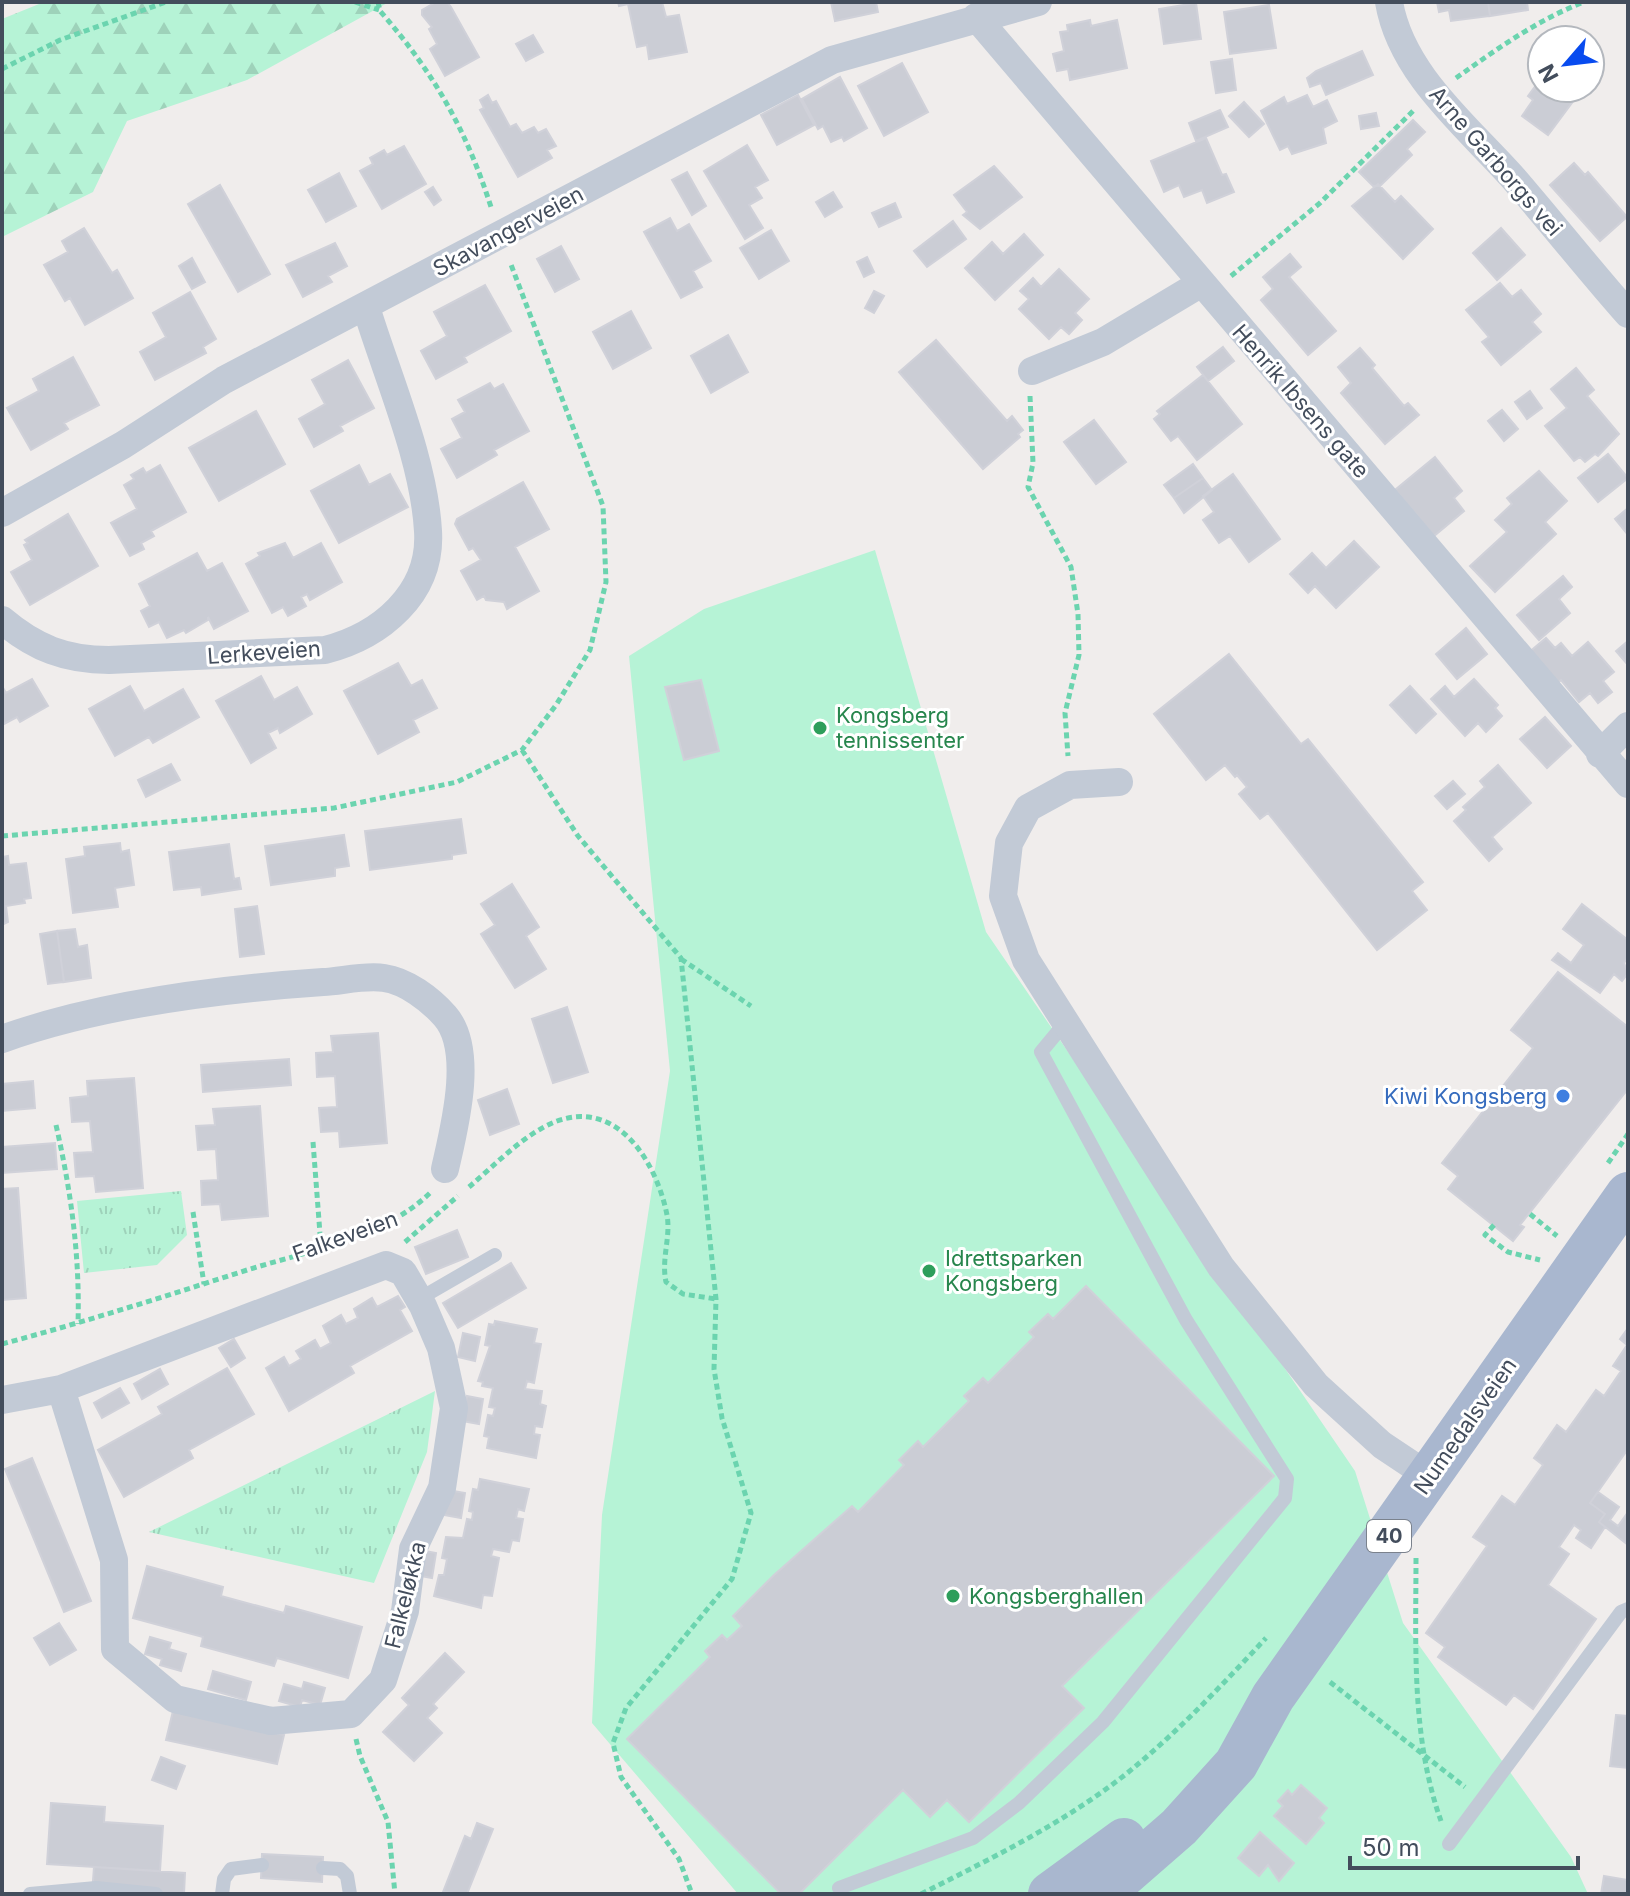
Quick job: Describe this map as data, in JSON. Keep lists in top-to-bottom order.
{
  "streets": {
    "main road": ["Numedalsveien", "40"],
    "street": [
      "Arne Garborgs vei",
      "Skavangerveien",
      "Henrik Ibsens gate",
      "Lerkeveien",
      "Falkeløkka"
    ],
    "path": ["Falkeveien"]
  },
  "crossings": [
    ["Skavangerveien", "Henrik Ibsens gate"],
    ["Skavangerveien", "Lerkeveien"]
  ],
  "places": [
    "Kongsberg tennissenter",
    "Kiwi Kongsberg",
    "Idrettsparken Kongsberg",
    "Kongsberghallen"
  ],
  "scale_bar": "50 m",
  "north": "bottom left"
}
